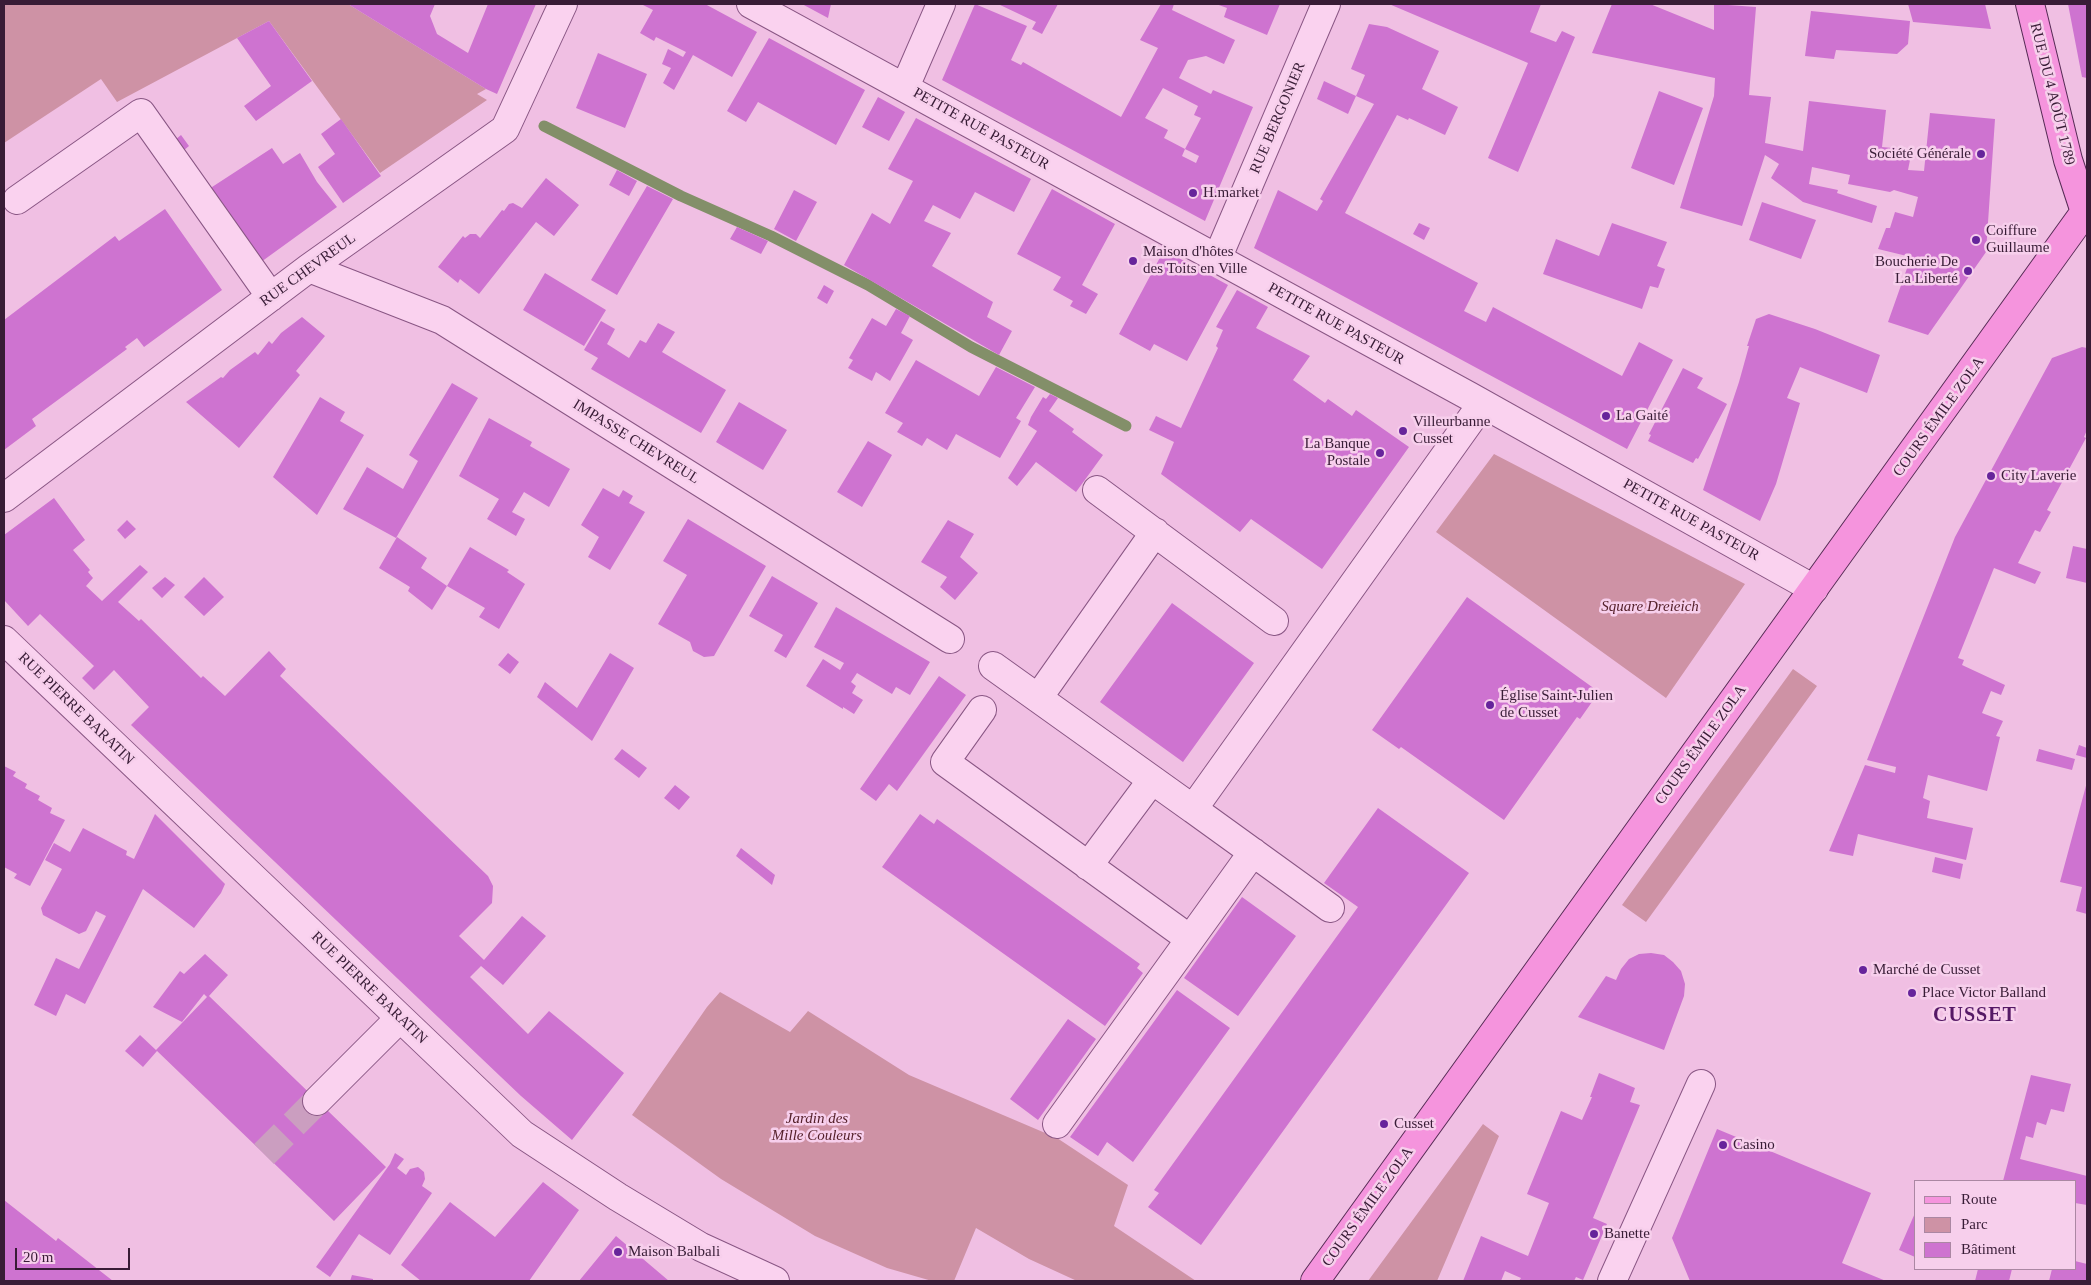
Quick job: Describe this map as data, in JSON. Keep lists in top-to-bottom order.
{
  "streets": {
    "main road": ["RUE DU 4 AOÛT 1789", "COURS ÉMILE ZOLA"],
    "street": [
      "RUE BERGONIER",
      "PETITE RUE PASTEUR",
      "RUE CHEVREUL",
      "IMPASSE CHEVREUL",
      "RUE PIERRE BARATIN"
    ]
  },
  "crossings": [
    ["RUE DU 4 AOÛT 1789", "COURS ÉMILE ZOLA"],
    ["RUE BERGONIER", "PETITE RUE PASTEUR"],
    ["PETITE RUE PASTEUR", "COURS ÉMILE ZOLA"],
    ["RUE CHEVREUL", "IMPASSE CHEVREUL"]
  ],
  "districts": ["CUSSET"],
  "parks": ["Square Dreieich", "Jardin des Mille Couleurs"],
  "places": [
    "Société Générale",
    "H.market",
    "Coiffure Guillaume",
    "Maison d'hôtes des Toits en Ville",
    "Boucherie De La Liberté",
    "La Gaité",
    "Villeurbanne Cusset",
    "La Banque Postale",
    "City Laverie",
    "Église Saint-Julien de Cusset",
    "Marché de Cusset",
    "Place Victor Balland",
    "Cusset",
    "Casino",
    "Banette",
    "Maison Balbali"
  ],
  "legend": ["Route", "Parc", "Bâtiment"],
  "scale_bar": "20 m"
}
